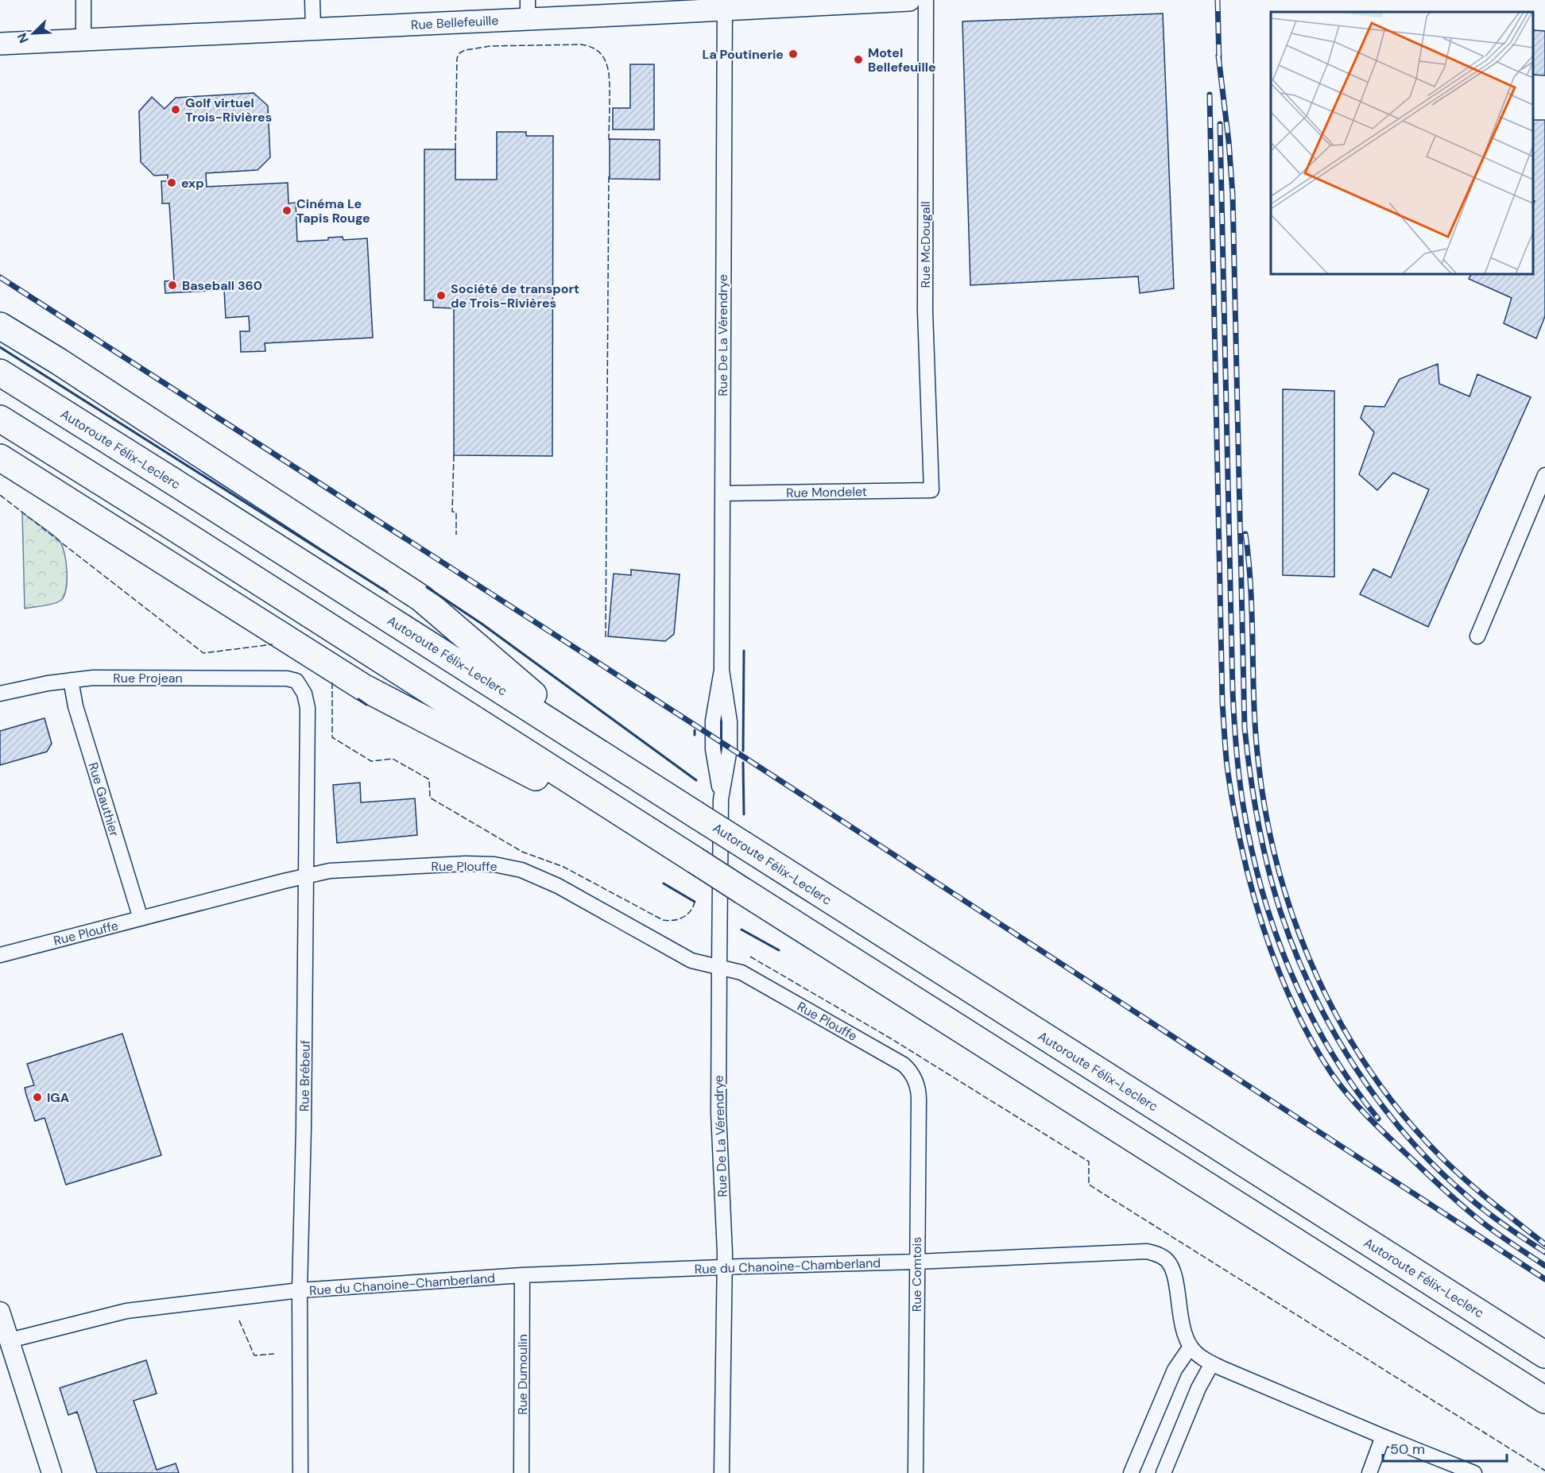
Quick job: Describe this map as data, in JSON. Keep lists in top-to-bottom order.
{
  "streets": {
    "highway": ["Autoroute Félix-Leclerc"],
    "main road": ["Rue Bellefeuille"],
    "street": [
      "Rue McDougall",
      "Rue De La Vérendrye",
      "Rue Mondelet",
      "Rue Projean",
      "Rue Gauthier",
      "Rue Plouffe",
      "Rue Brébeuf",
      "Rue du Chanoine-Chamberland",
      "Rue Comtois",
      "Rue Dumoulin"
    ]
  },
  "crossings": [
    ["Rue Bellefeuille", "Rue De La Vérendrye"],
    ["Rue McDougall", "Rue Mondelet"],
    ["Rue De La Vérendrye", "Rue Mondelet"],
    ["Rue De La Vérendrye", "Rue Plouffe"],
    ["Rue De La Vérendrye", "Rue du Chanoine-Chamberland"],
    ["Rue Projean", "Rue Gauthier"],
    ["Rue Projean", "Rue Brébeuf"],
    ["Rue Gauthier", "Rue Plouffe"],
    ["Rue Plouffe", "Rue Brébeuf"],
    ["Rue Plouffe", "Rue Comtois"],
    ["Rue Brébeuf", "Rue du Chanoine-Chamberland"],
    ["Rue du Chanoine-Chamberland", "Rue Comtois"],
    ["Rue du Chanoine-Chamberland", "Rue Dumoulin"]
  ],
  "places": [
    "La Poutinerie",
    "Motel Bellefeuille",
    "Golf virtuel Trois-Rivières",
    "exp",
    "Cinéma Le Tapis Rouge",
    "Baseball 360",
    "Société de transport de Trois-Rivières",
    "IGA"
  ],
  "scale_bar": "50 m",
  "north": "bottom left"
}
